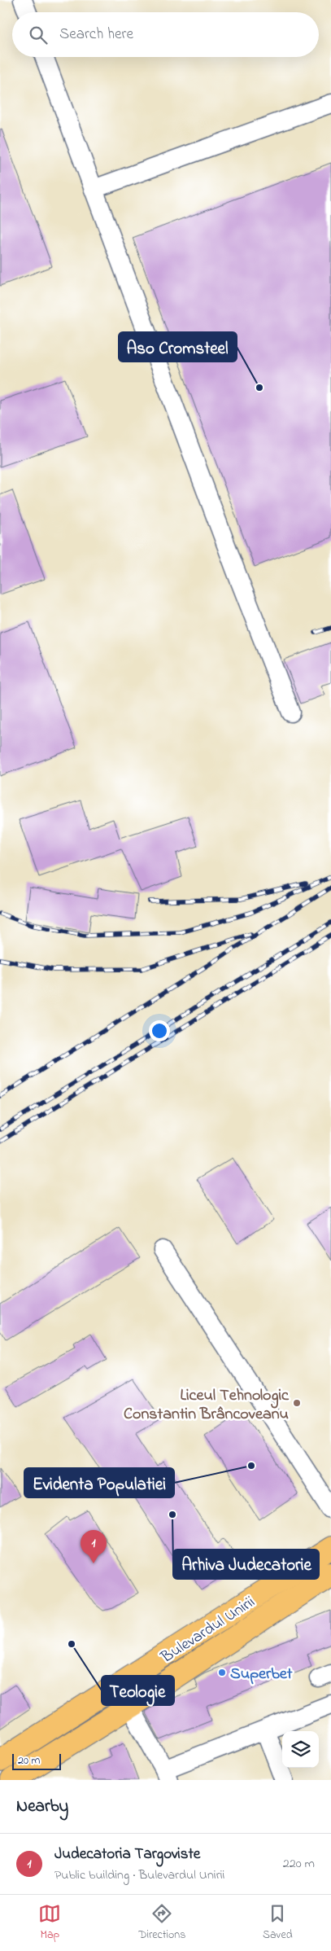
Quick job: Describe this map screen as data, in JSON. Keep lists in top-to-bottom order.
{
  "streets": {
    "main road": ["Bulevardul Unirii"]
  },
  "places": [
    "Aso Cromsteel",
    "Liceul Tehnologic Constantin Brâncoveanu",
    "Evidenta Populatiei",
    "Arhiva Judecatorie",
    "Teologie",
    "Superbet"
  ],
  "scale_bar": "20 m",
  "page": {
    "search": "Search here",
    "pins": "1",
    "scale": "20 m",
    "heading": "Nearby",
    "list": [
      {
        "mark": "1",
        "name": "Judecatoria Targoviste",
        "note": "Public building · Bulevardul Unirii",
        "value": "220 m"
      }
    ],
    "nav": ["Map", "Directions", "Saved"]
  }
}
